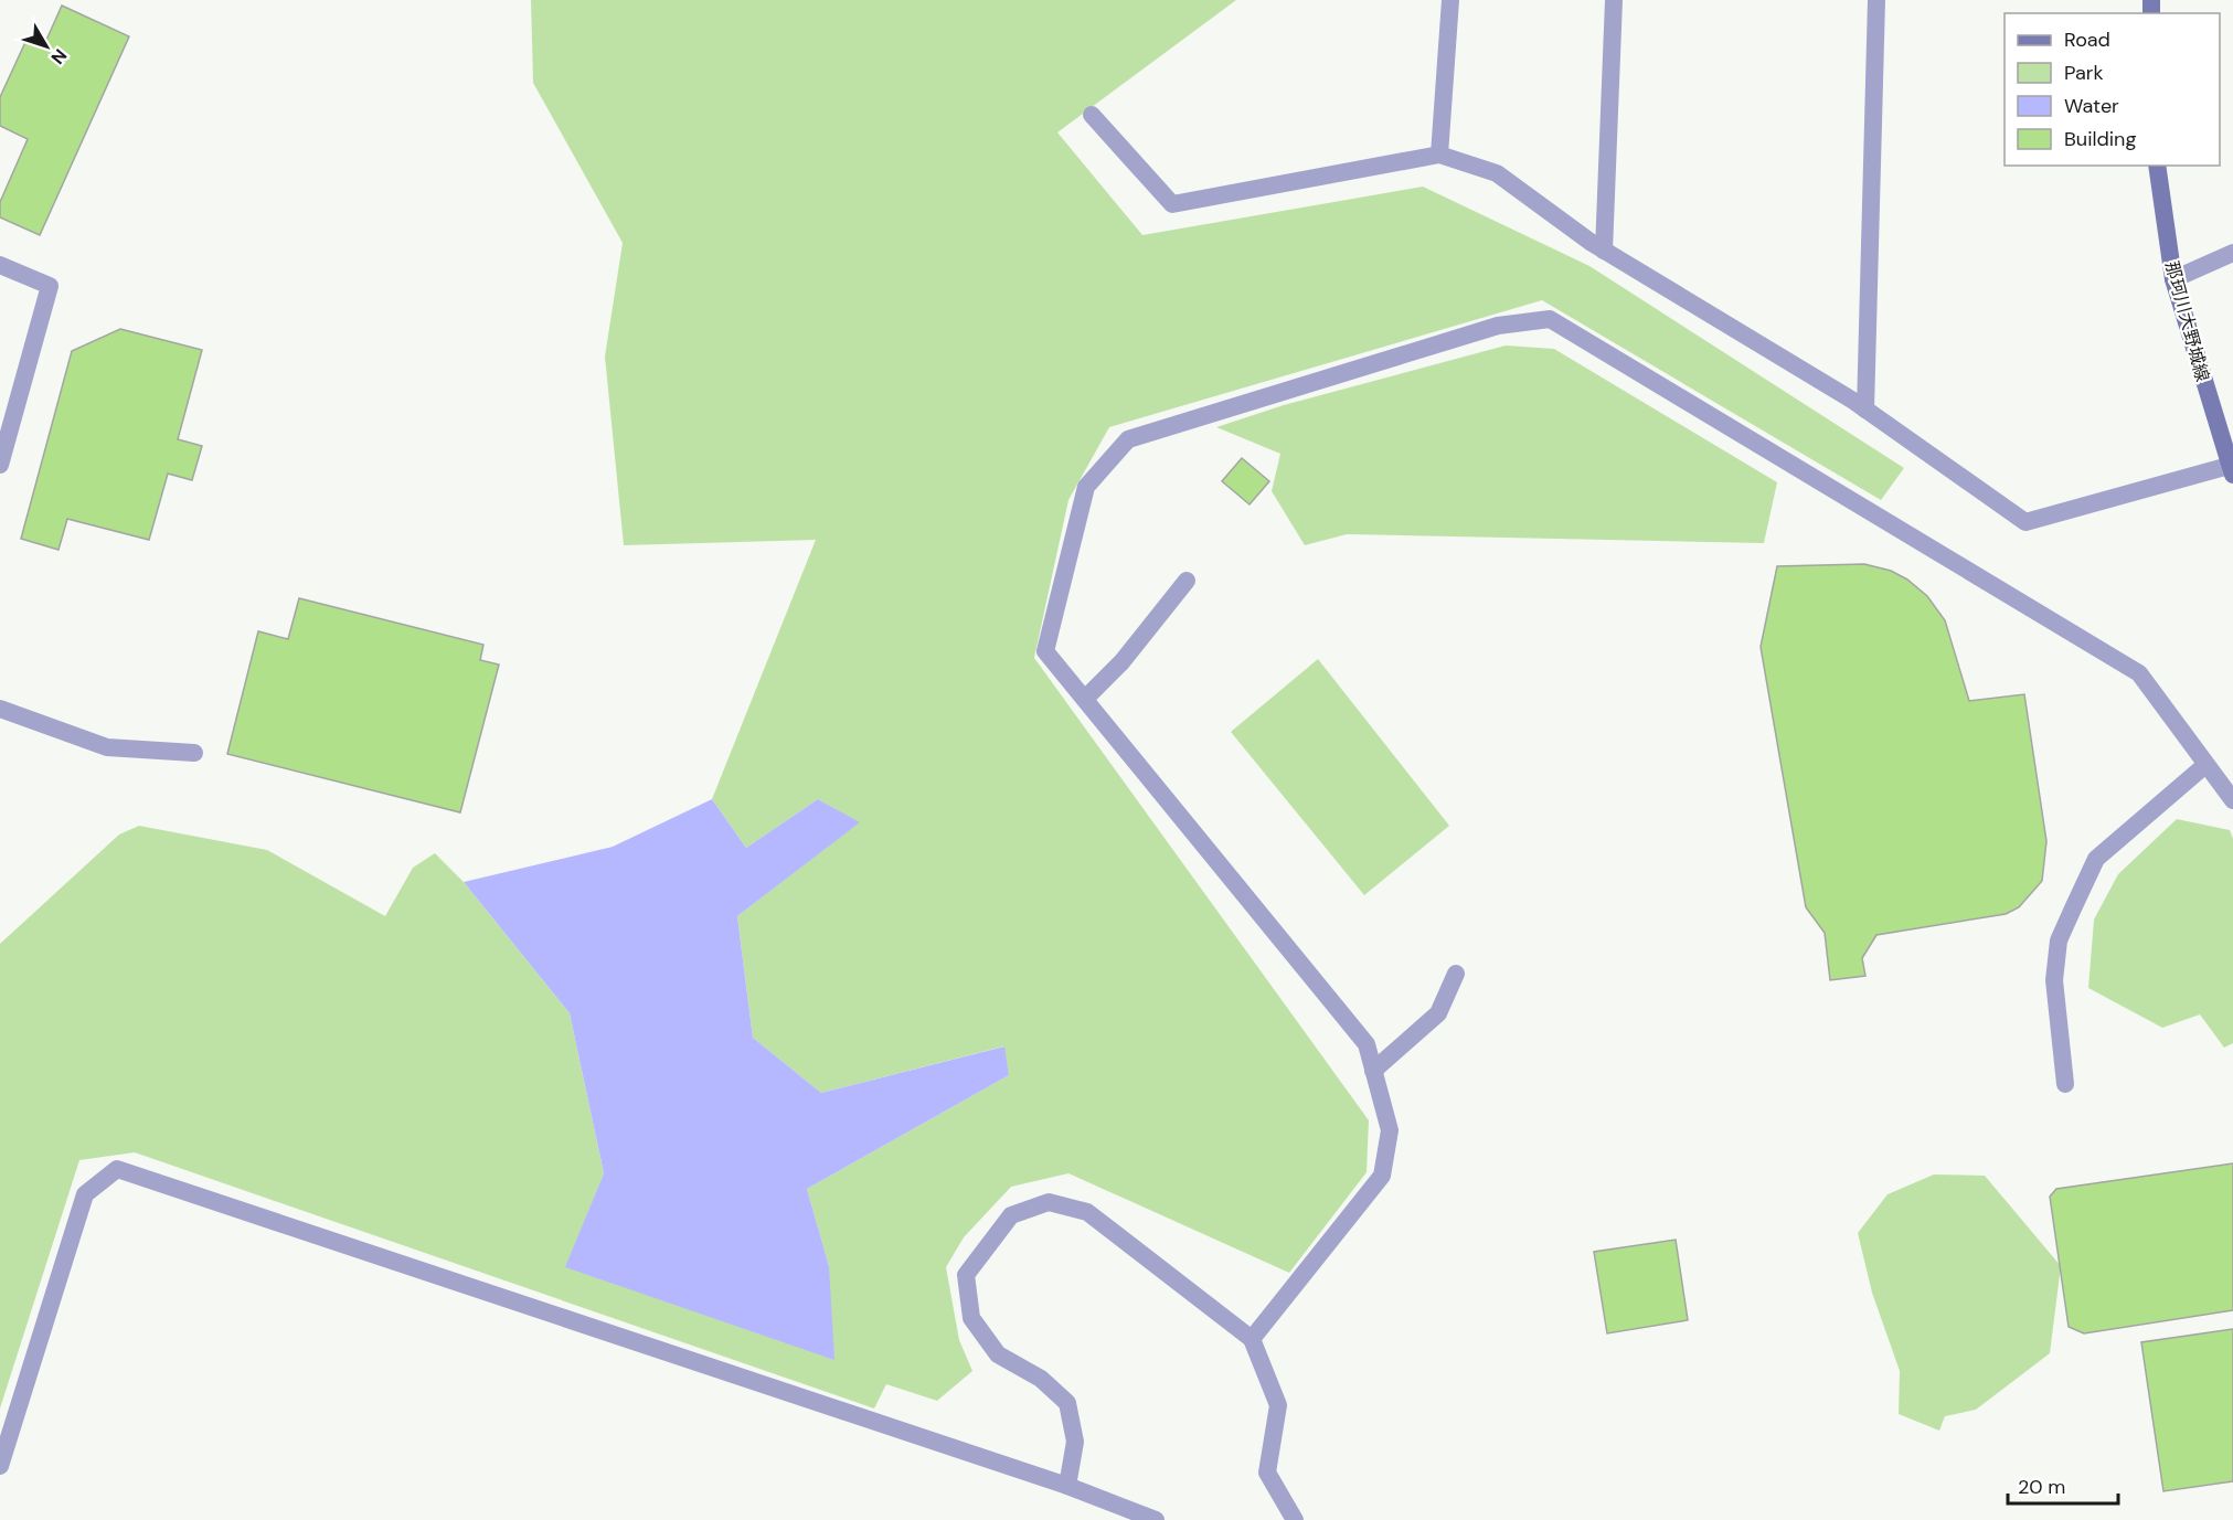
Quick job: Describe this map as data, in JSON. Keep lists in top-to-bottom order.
{
  "streets": {
    "main road": ["那珂川大野城線"]
  },
  "legend": [
    "Road",
    "Park",
    "Water",
    "Building"
  ],
  "scale_bar": "20 m",
  "north": "bottom right"
}
